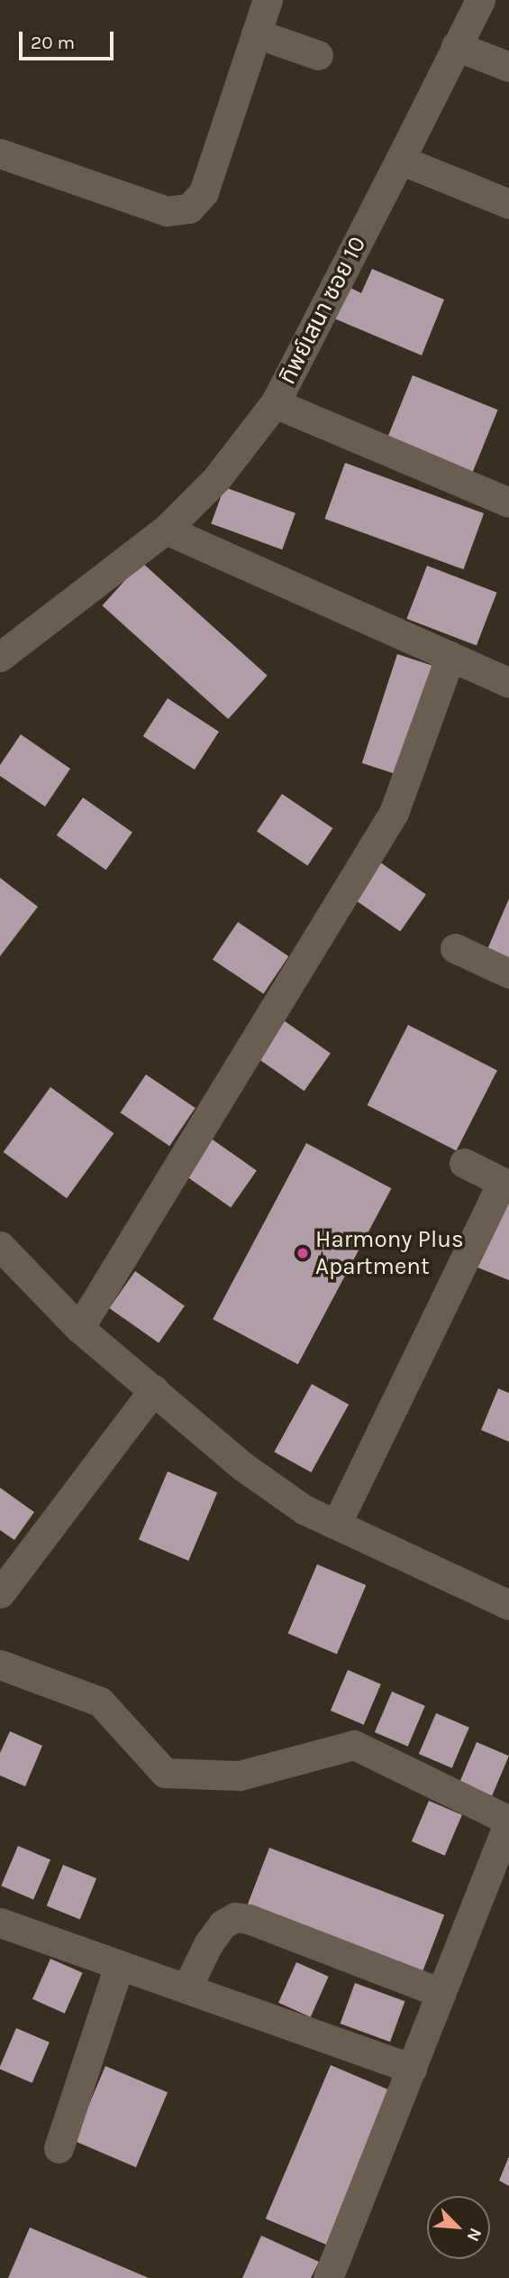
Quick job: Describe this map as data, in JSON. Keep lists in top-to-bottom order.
{
  "streets": {
    "street": ["ทิพย์เสนา ซอย 10"]
  },
  "places": ["Harmony Plus Apartment"],
  "scale_bar": "20 m",
  "north": "bottom right"
}
